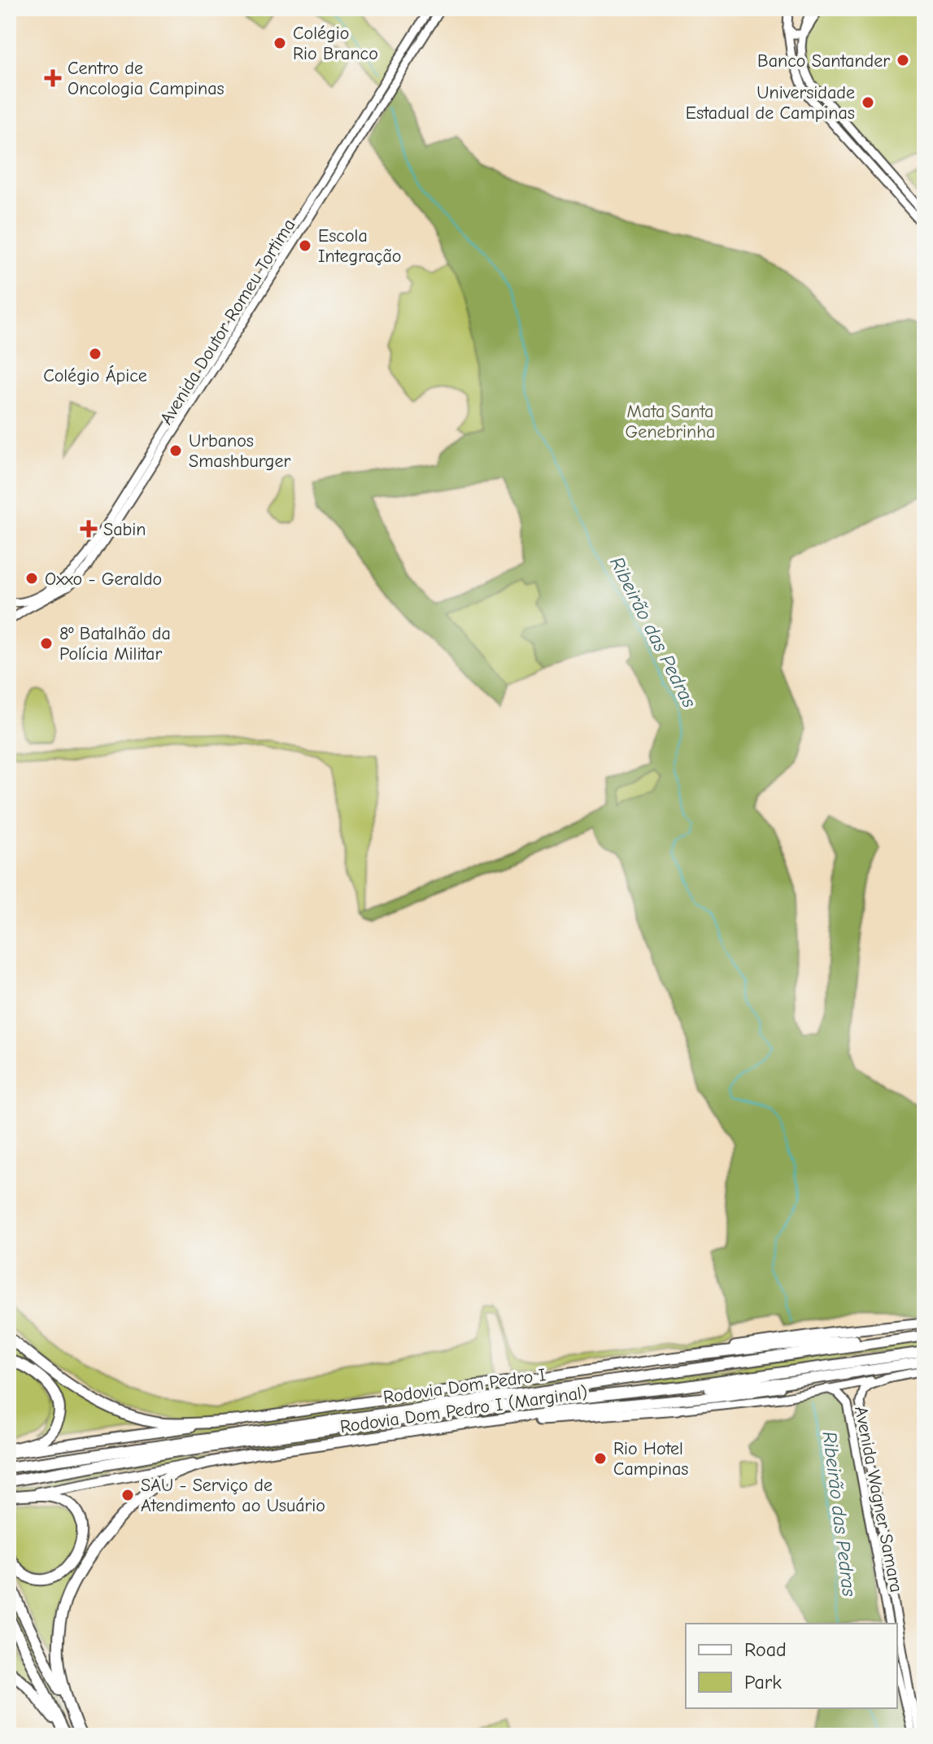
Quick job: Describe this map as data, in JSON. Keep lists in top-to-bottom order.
{
  "streets": {
    "highway": ["Rodovia Dom Pedro I", "Rodovia Dom Pedro I (Marginal)"],
    "main road": ["Avenida Doutor Romeu Tortima", "Avenida Wagner Samara"]
  },
  "water": ["Ribeirão das Pedras"],
  "parks": ["Mata Santa Genebrinha"],
  "places": {
    "other": [
      "Colégio Rio Branco",
      "Banco Santander",
      "Universidade Estadual de Campinas",
      "Escola Integração",
      "Colégio Ápice",
      "Urbanos Smashburger",
      "Oxxo - Geraldo",
      "8º Batalhão da Polícia Militar",
      "Rio Hotel Campinas",
      "SAU - Serviço de Atendimento ao Usuário"
    ],
    "health": ["Centro de Oncologia Campinas", "Sabin"]
  },
  "legend": ["Road", "Park"]
}
